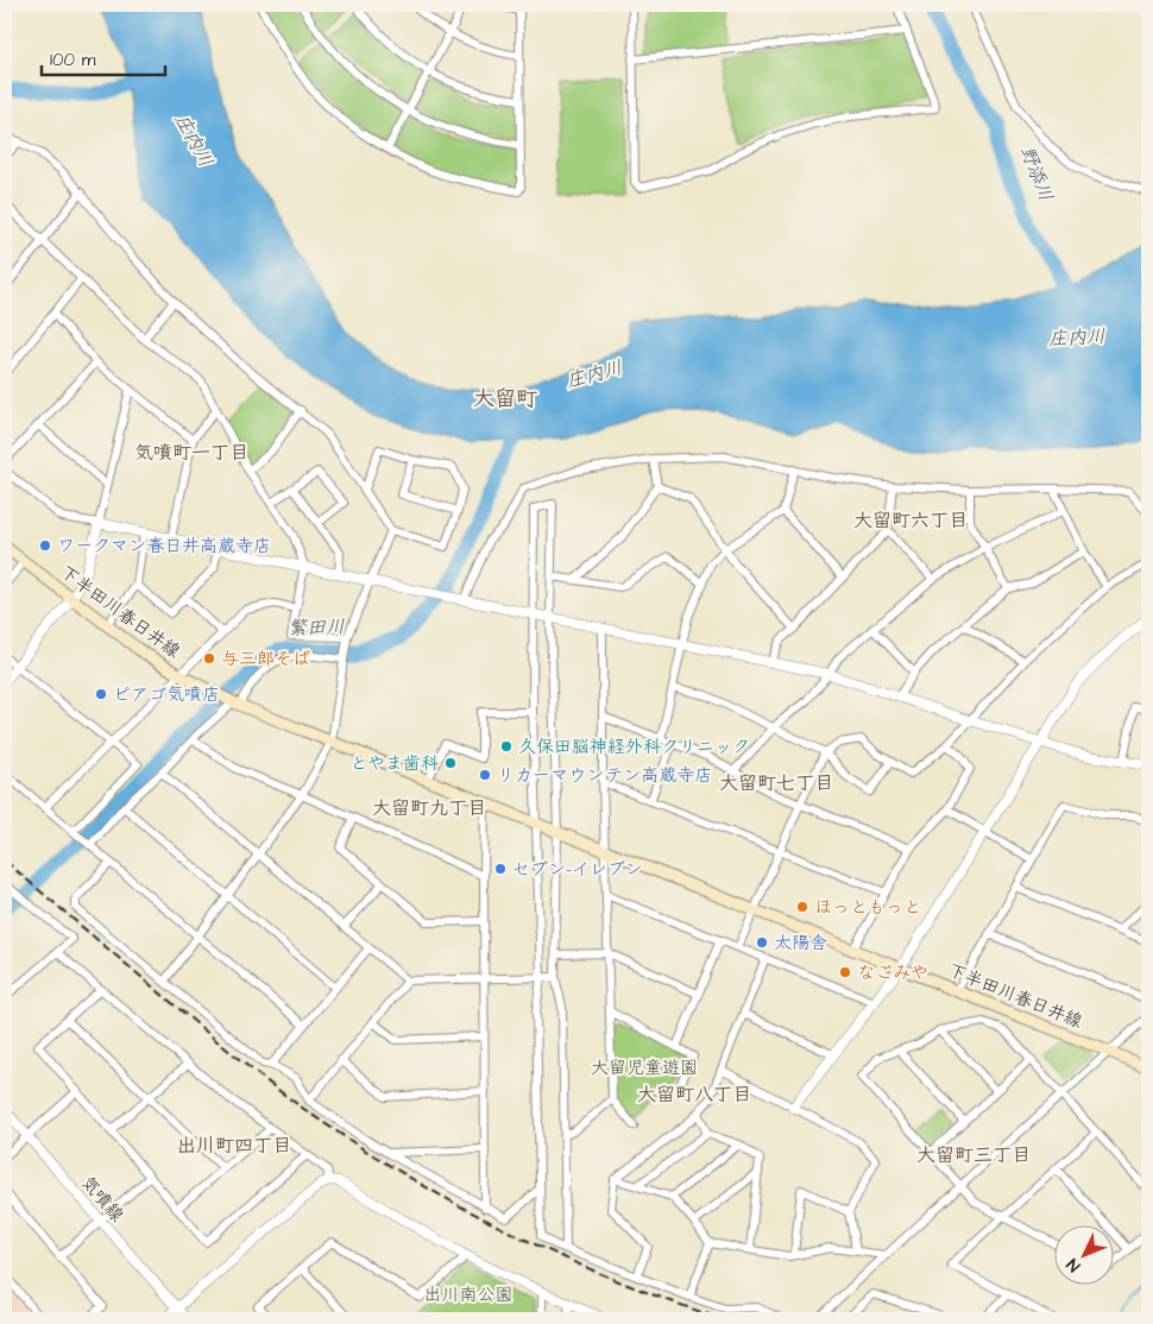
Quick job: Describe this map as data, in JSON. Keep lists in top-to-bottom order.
{
  "streets": {
    "main road": ["下半田川春日井線"],
    "street": ["気噴線"]
  },
  "districts": [
    "大留町",
    "気噴町一丁目",
    "大留町六丁目",
    "大留町七丁目",
    "大留町九丁目",
    "大留町八丁目",
    "出川町四丁目",
    "大留町三丁目"
  ],
  "water": ["庄内川", "野添川", "繁田川"],
  "parks": ["大留児童遊園", "出川南公園"],
  "places": [
    "ワークマン春日井高蔵寺店",
    "与三郎そば",
    "ピアゴ気噴店",
    "久保田脳神経外科クリニック",
    "とやま歯科",
    "リカーマウンテン高蔵寺店",
    "セブン-イレブン",
    "ほっともっと",
    "太陽舎",
    "なごみや"
  ],
  "scale_bar": "100 m",
  "north": "bottom left"
}
